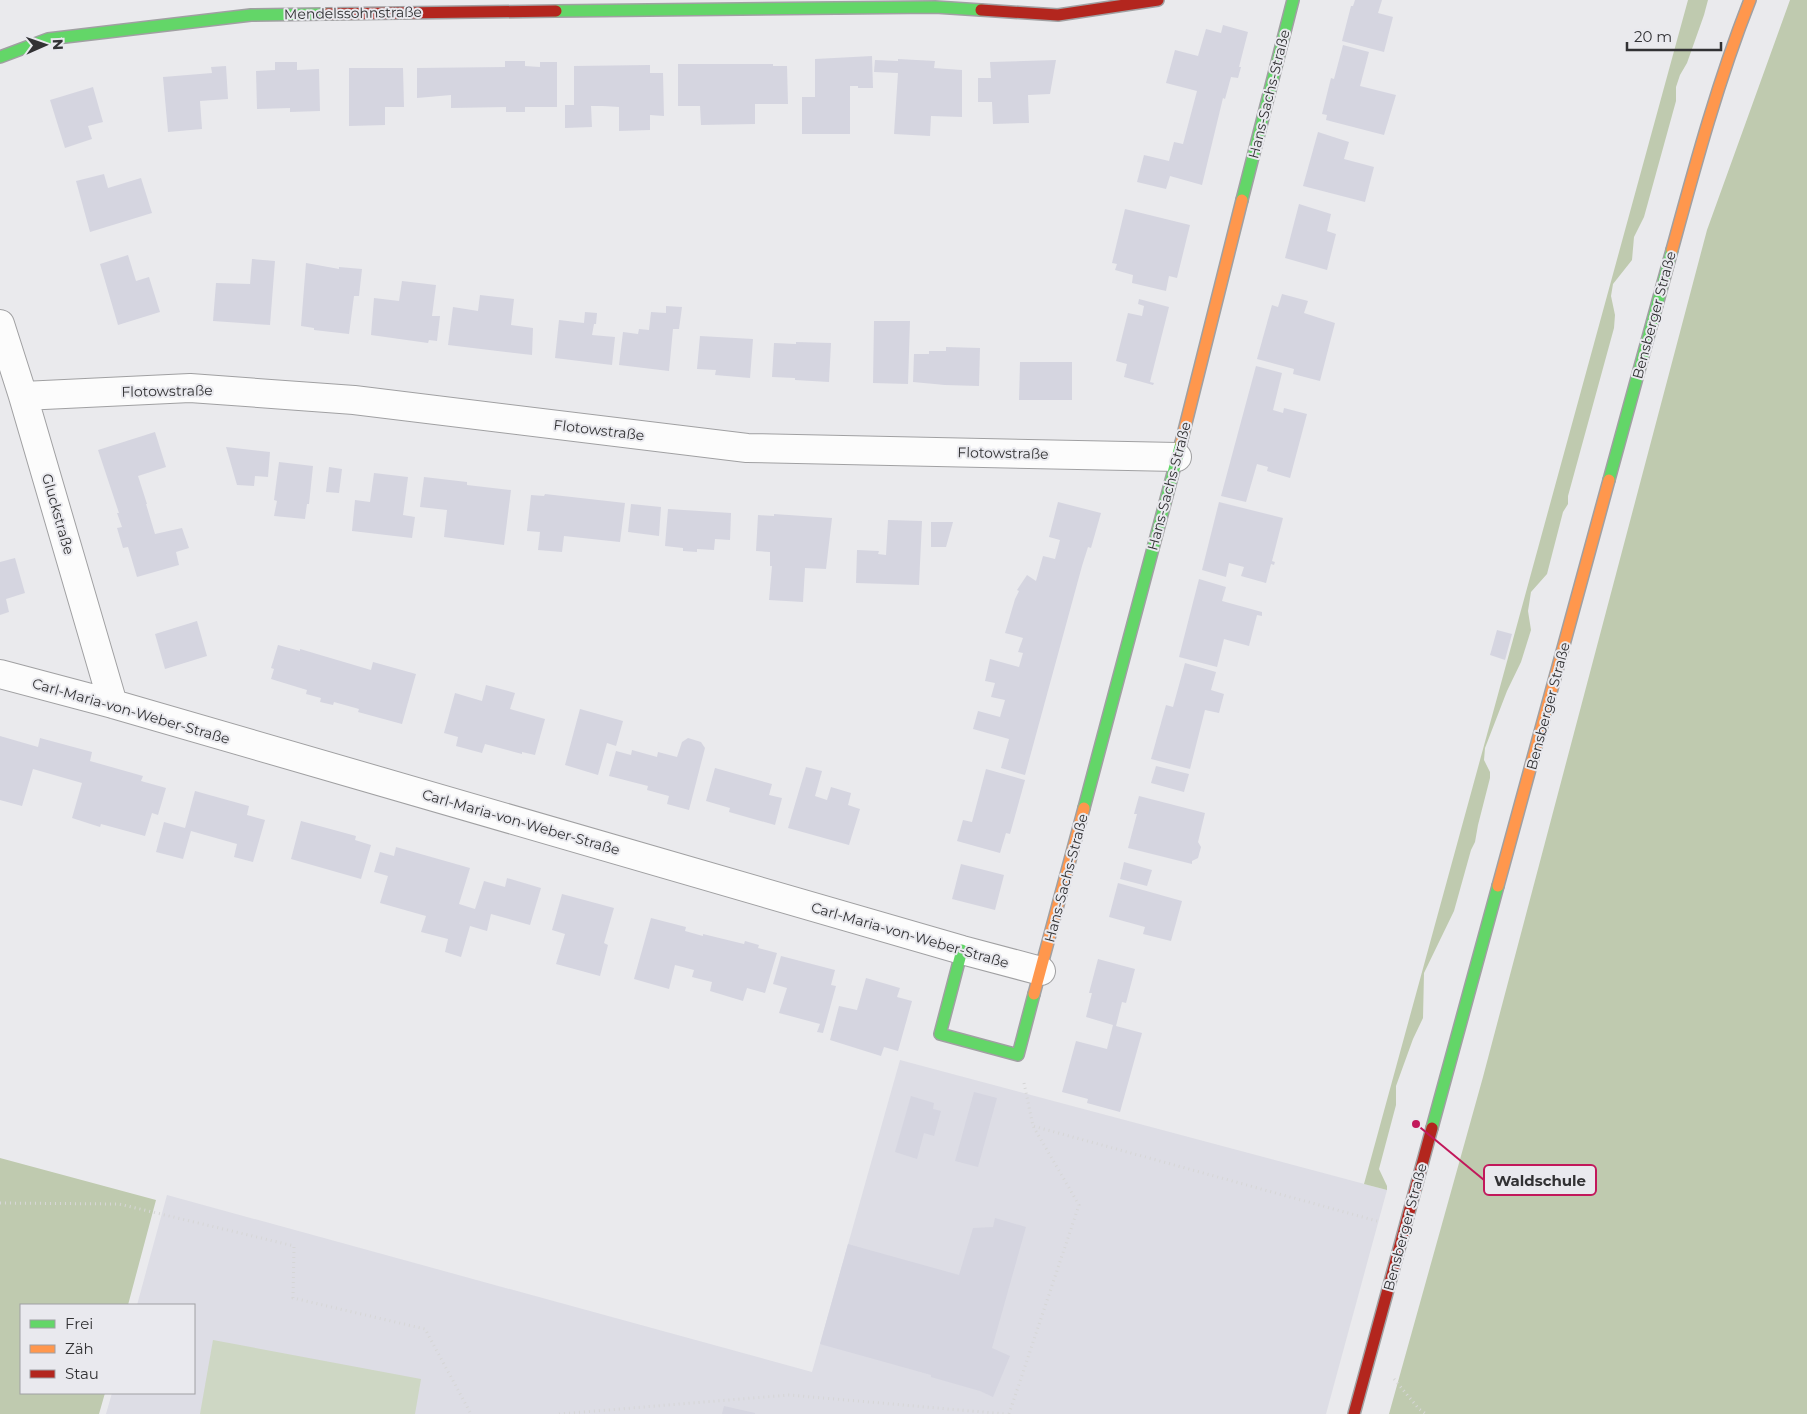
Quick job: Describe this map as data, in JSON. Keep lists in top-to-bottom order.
{
  "streets": {
    "street": [
      "Mendelssohnstraße",
      "Hans-Sachs-Straße",
      "Bensberger Straße",
      "Flotowstraße",
      "Gluckstraße",
      "Carl-Maria-von-Weber-Straße"
    ]
  },
  "crossings": [
    ["Hans-Sachs-Straße", "Flotowstraße"],
    ["Hans-Sachs-Straße", "Carl-Maria-von-Weber-Straße"],
    ["Flotowstraße", "Gluckstraße"],
    ["Gluckstraße", "Carl-Maria-von-Weber-Straße"]
  ],
  "places": ["Waldschule"],
  "legend": ["Frei", "Zäh", "Stau"],
  "scale_bar": "20 m",
  "north": "right"
}
